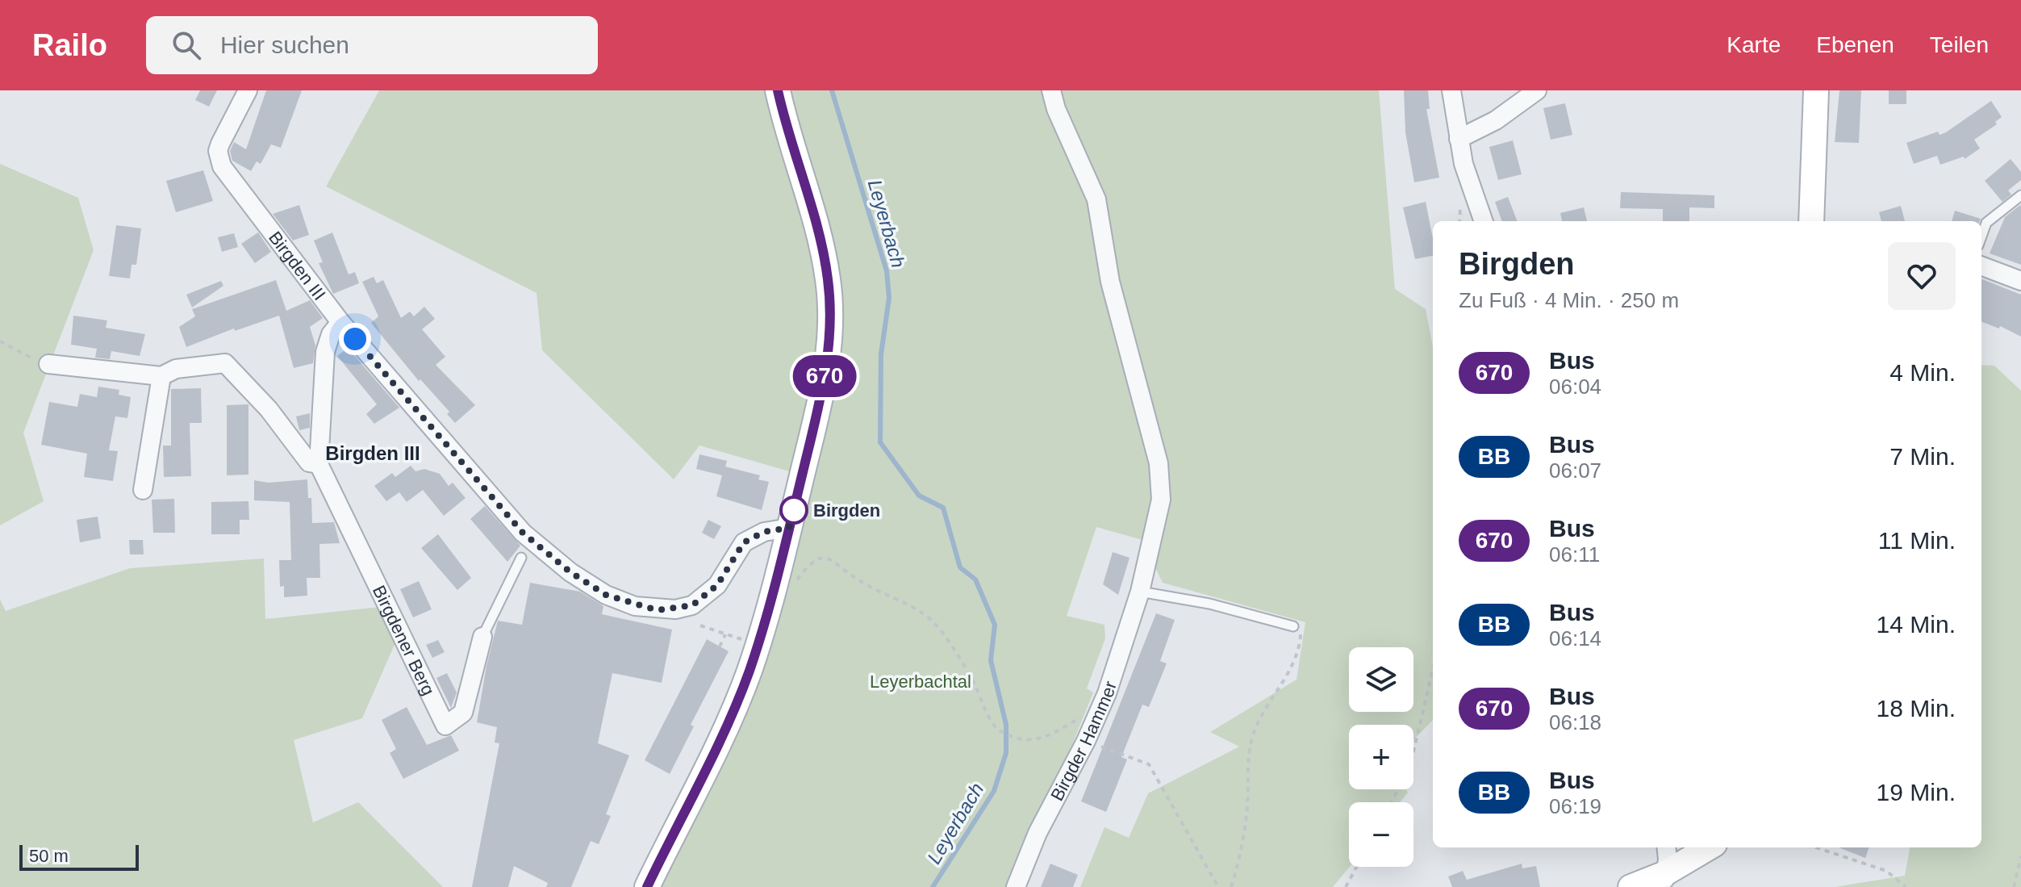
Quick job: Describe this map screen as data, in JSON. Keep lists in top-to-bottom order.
{
  "streets": {
    "street": ["Birgden III", "Birgdener Berg", "Birgder Hammer"]
  },
  "crossings": [
    ["Birgden III", "Birgdener Berg"]
  ],
  "districts": ["Birgden III"],
  "water": ["Leyerbach"],
  "parks": ["Leyerbachtal"],
  "places": ["Birgden"],
  "lines": ["bus line 670"],
  "scale_bar": "50 m",
  "page": {
    "header": "Railo",
    "search": "Hier suchen",
    "nav": ["Karte", "Ebenen", "Teilen"],
    "on_map": "670",
    "heading": ["Birgden", "Zu Fuß · 4 Min. · 250 m"],
    "list": [
      {
        "mark": "670",
        "name": "Bus",
        "note": "06:04",
        "value": "4 Min."
      },
      {
        "mark": "BB",
        "name": "Bus",
        "note": "06:07",
        "value": "7 Min."
      },
      {
        "mark": "670",
        "name": "Bus",
        "note": "06:11",
        "value": "11 Min."
      },
      {
        "mark": "BB",
        "name": "Bus",
        "note": "06:14",
        "value": "14 Min."
      },
      {
        "mark": "670",
        "name": "Bus",
        "note": "06:18",
        "value": "18 Min."
      },
      {
        "mark": "BB",
        "name": "Bus",
        "note": "06:19",
        "value": "19 Min."
      }
    ],
    "map_buttons": ["+", "−"],
    "scale": "50 m"
  }
}
